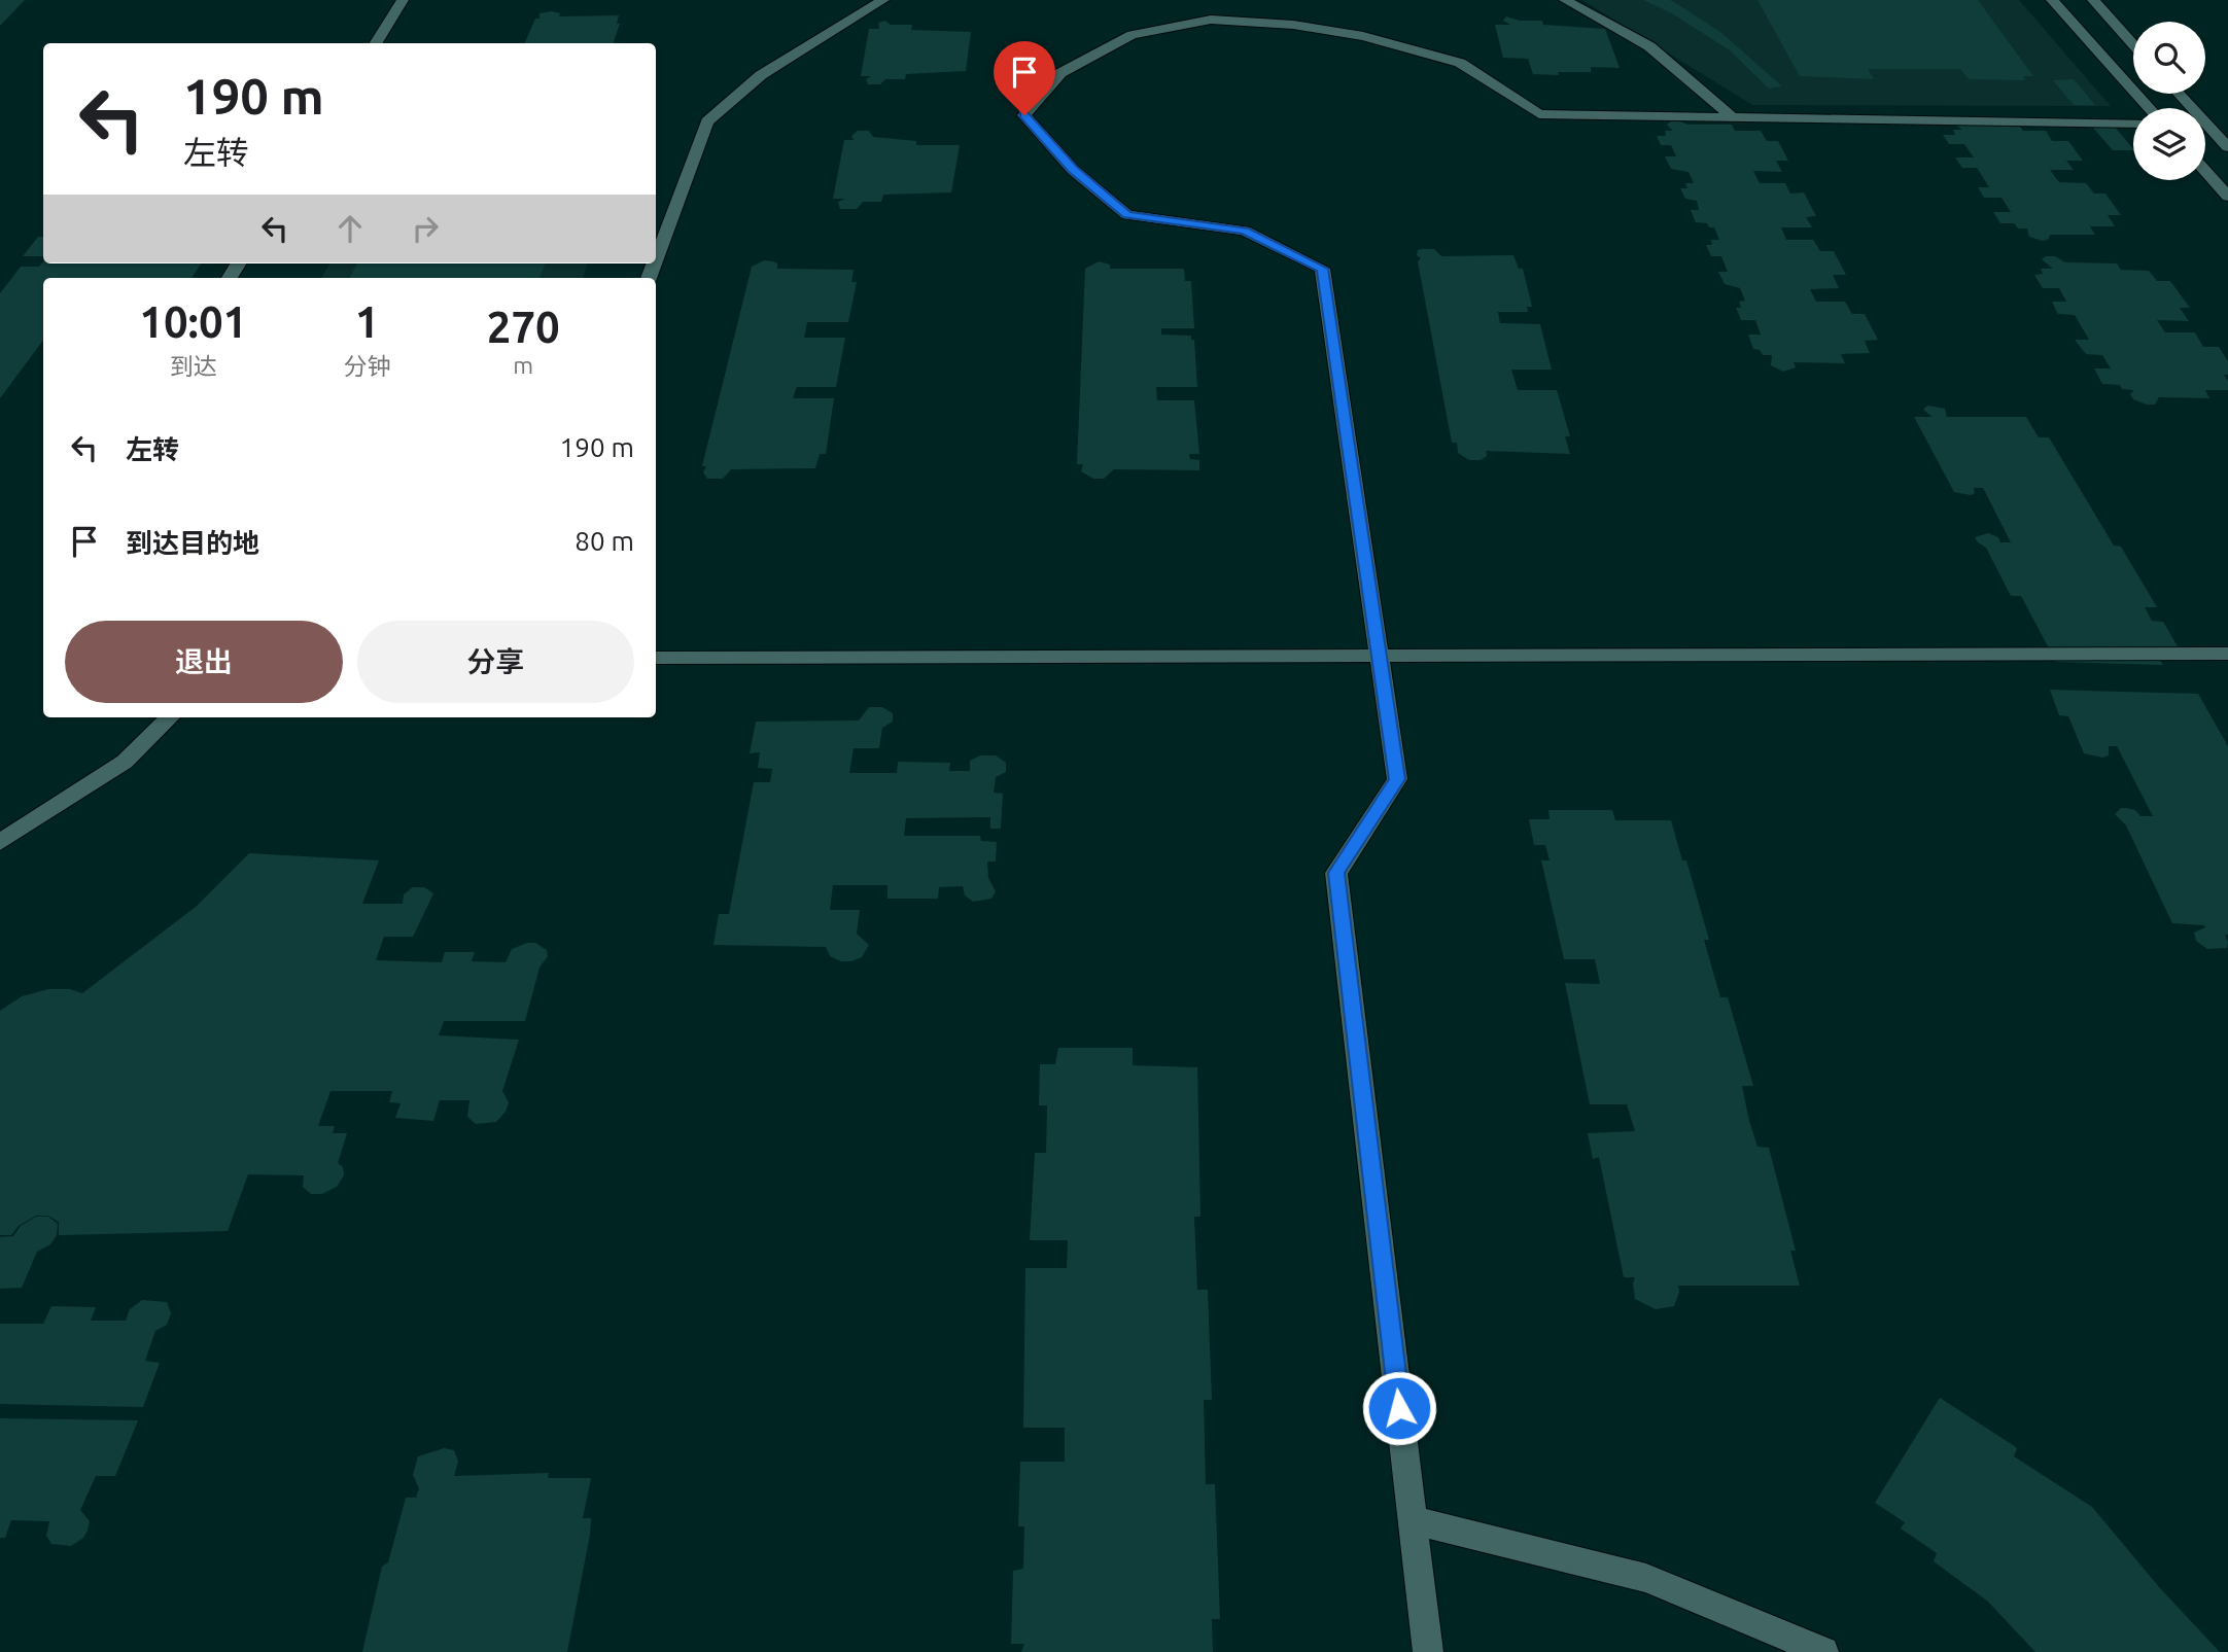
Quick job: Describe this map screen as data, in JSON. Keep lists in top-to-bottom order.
{
  "page": {
    "turn": ["190 m", "左转"],
    "eta": [
      "10:01",
      "到达",
      "1",
      "分钟",
      "270",
      "m"
    ],
    "list": [
      {
        "name": "左转",
        "value": "190 m"
      },
      {
        "name": "到达目的地",
        "value": "80 m"
      }
    ],
    "buttons": ["退出", "分享"]
  }
}
